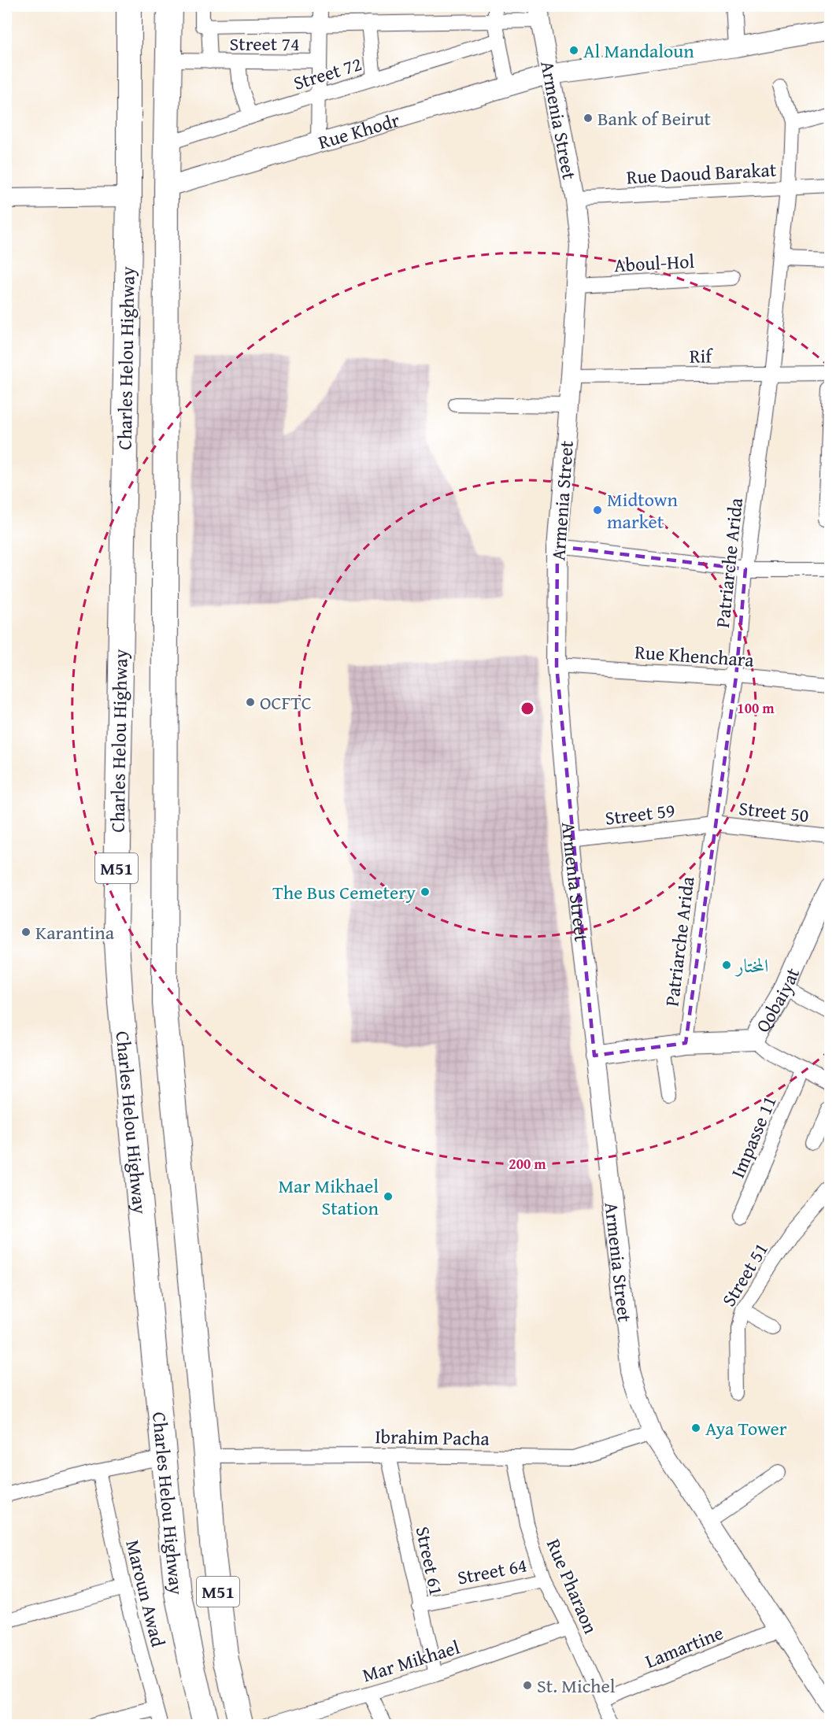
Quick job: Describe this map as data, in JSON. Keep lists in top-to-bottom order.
{
  "streets": {
    "highway": ["Charles Helou Highway", "M51"],
    "street": [
      "Street 74",
      "Street 72",
      "Armenia Street",
      "Rue Khodr",
      "Rue Daoud Barakat",
      "Aboul-Hol",
      "Rif",
      "Patriarche Arida",
      "Rue Khenchara",
      "Street 50",
      "Street 59",
      "Qobaiyat",
      "Impasse 11",
      "Street 51",
      "Ibrahim Pacha",
      "Street 61",
      "Street 64",
      "Rue Pharaon",
      "Maroun Awad",
      "Lamartine",
      "Mar Mikhael"
    ]
  },
  "crossings": [
    ["Street 74", "Charles Helou Highway"],
    ["Street 72", "Charles Helou Highway"],
    ["Armenia Street", "Rue Khodr"],
    ["Armenia Street", "Rue Daoud Barakat"],
    ["Armenia Street", "Aboul-Hol"],
    ["Armenia Street", "Rif"],
    ["Armenia Street", "Rue Khenchara"],
    ["Armenia Street", "Street 59"],
    ["Armenia Street", "Qobaiyat"],
    ["Armenia Street", "Ibrahim Pacha"],
    ["Armenia Street", "Lamartine"],
    ["Rue Khodr", "Charles Helou Highway"],
    ["Rue Daoud Barakat", "Patriarche Arida"],
    ["Rif", "Patriarche Arida"],
    ["Charles Helou Highway", "M51"],
    ["Charles Helou Highway", "Ibrahim Pacha"],
    ["Patriarche Arida", "Rue Khenchara"],
    ["Patriarche Arida", "Street 50"],
    ["Patriarche Arida", "Street 59"],
    ["Patriarche Arida", "Qobaiyat"],
    ["Street 50", "Street 59"],
    ["M51", "Ibrahim Pacha"],
    ["Ibrahim Pacha", "Street 61"],
    ["Ibrahim Pacha", "Rue Pharaon"],
    ["Street 61", "Street 64"],
    ["Street 61", "Mar Mikhael"],
    ["Street 64", "Rue Pharaon"],
    ["Rue Pharaon", "Lamartine"],
    ["Rue Pharaon", "Mar Mikhael"]
  ],
  "places": [
    "Al Mandaloun",
    "Bank of Beirut",
    "Midtown market",
    "OCFTC",
    "The Bus Cemetery",
    "Karantina",
    "المختار",
    "Mar Mikhael Station",
    "Aya Tower",
    "St. Michel"
  ],
  "rings": ["100 m", "200 m"]
}
